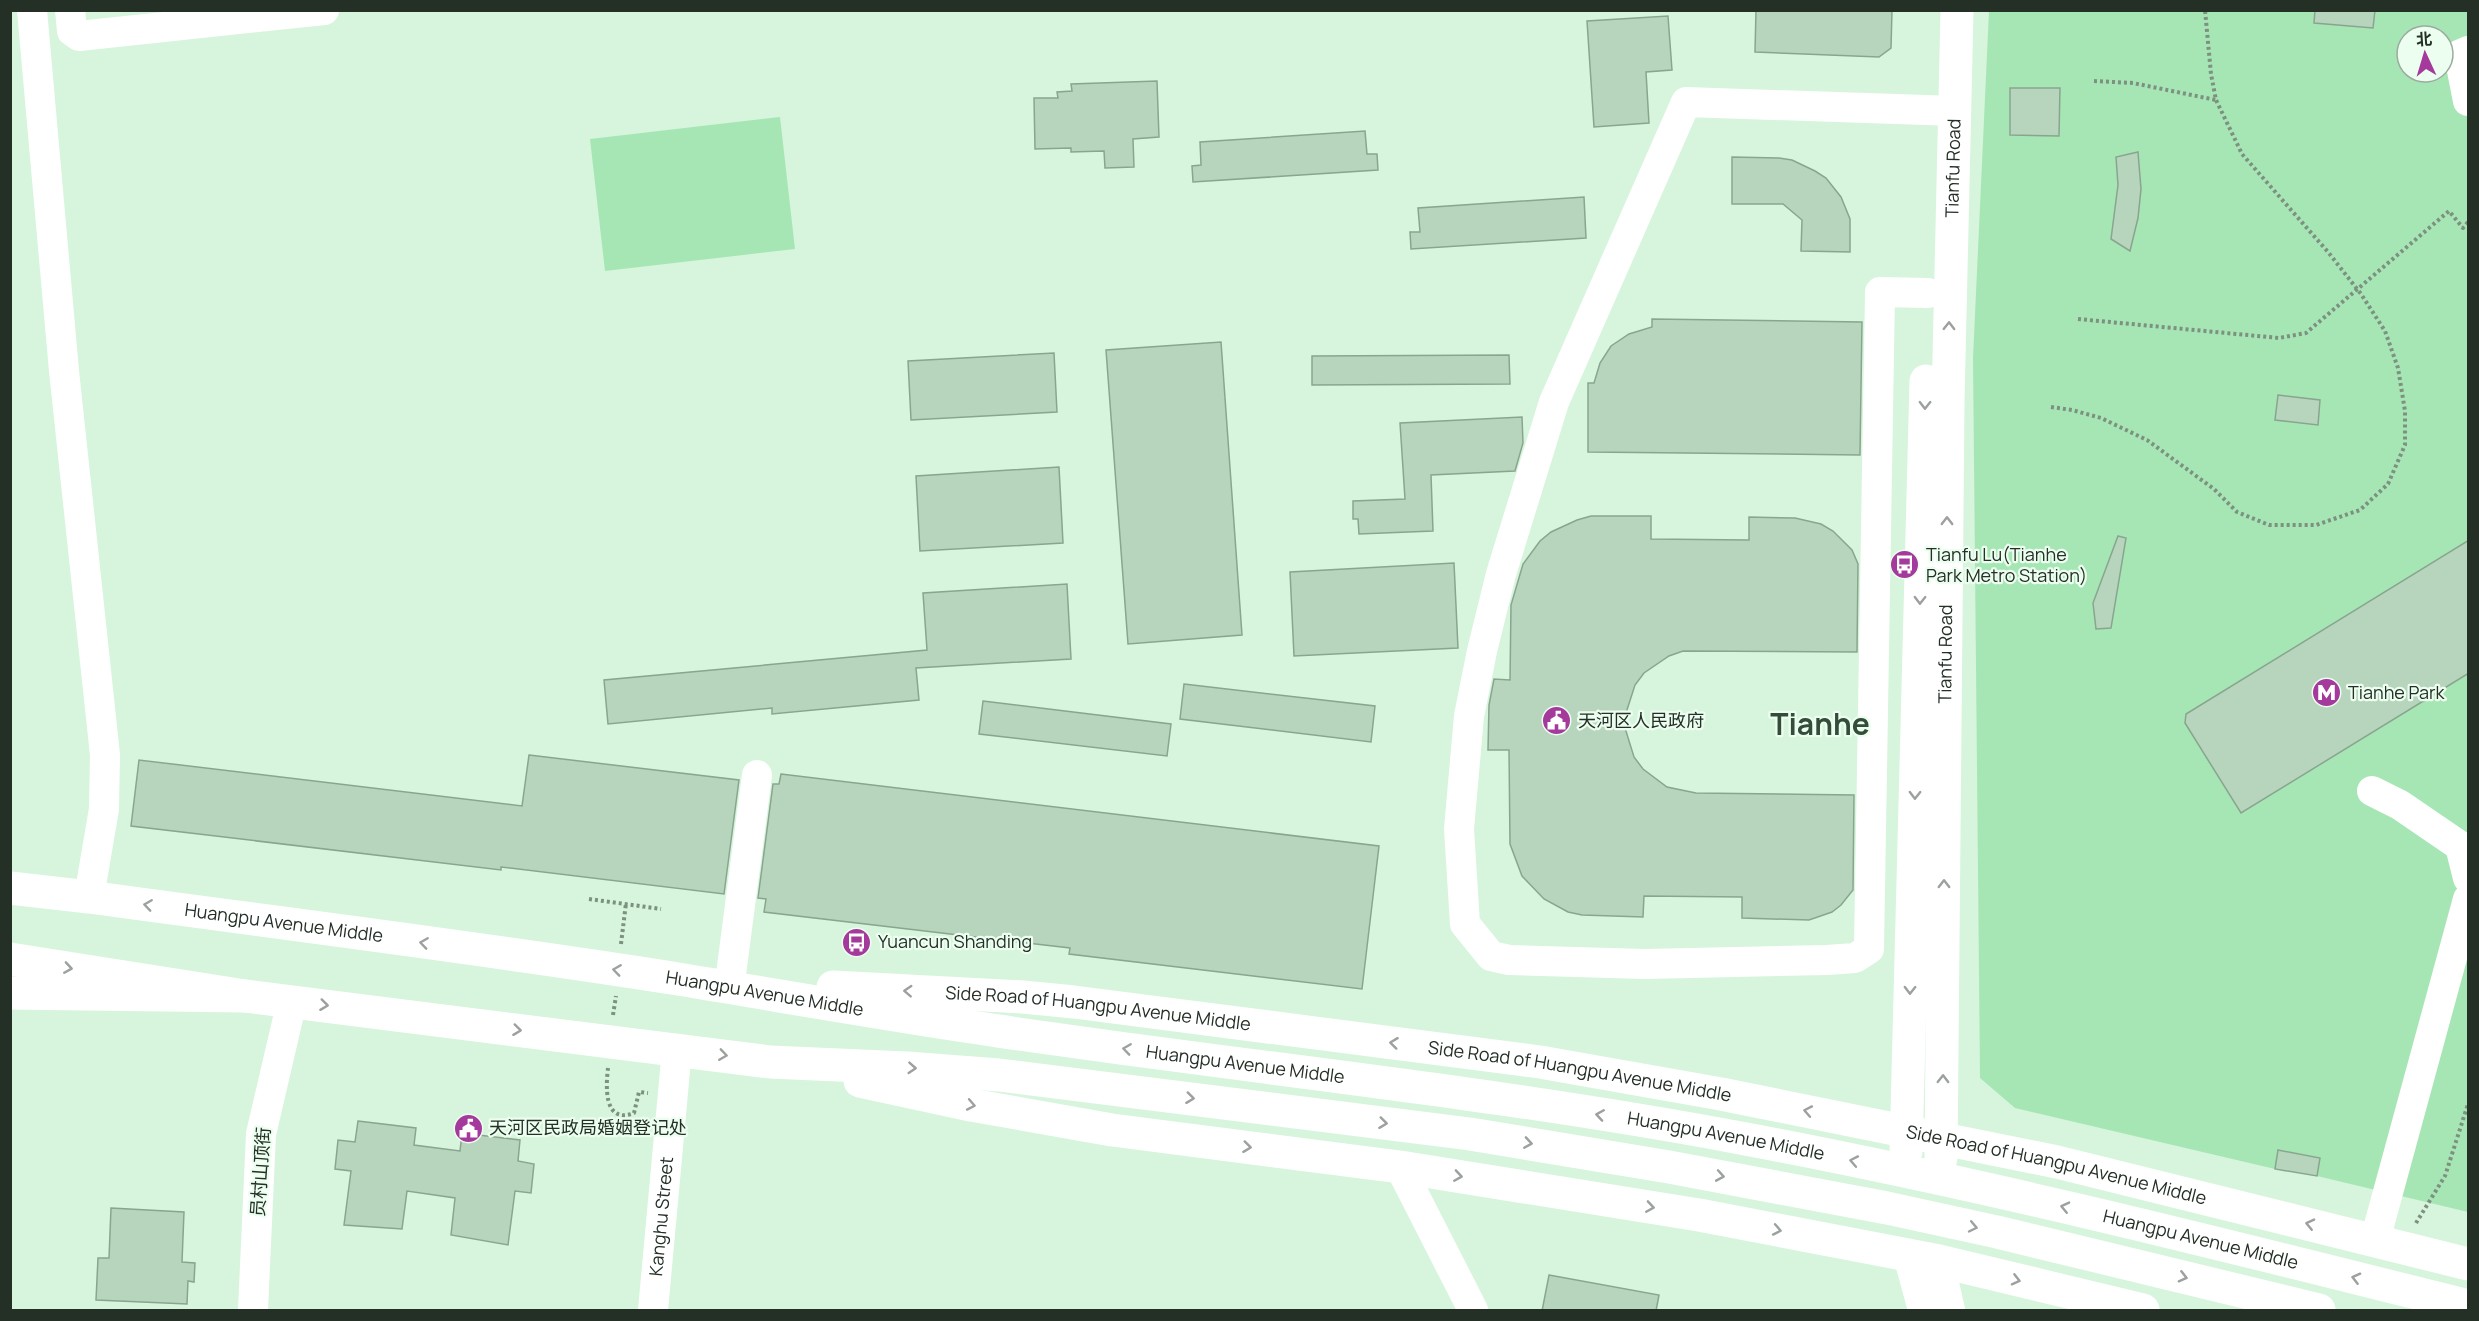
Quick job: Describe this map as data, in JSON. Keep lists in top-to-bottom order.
{
  "streets": {
    "main road": ["Tianfu Road", "Huangpu Avenue Middle", "Side Road of Huangpu Avenue Middle"],
    "street": ["员村山顶街", "Kanghu Street"]
  },
  "crossings": [
    ["Tianfu Road", "Side Road of Huangpu Avenue Middle"],
    ["Huangpu Avenue Middle", "Side Road of Huangpu Avenue Middle"]
  ],
  "districts": ["Tianhe"],
  "places": {
    "bus stop": ["Tianfu Lu(Tianhe Park Metro Station)", "Yuancun Shanding"],
    "metro station": ["Tianhe Park"],
    "public building": ["天河区人民政府", "天河区民政局婚姻登记处"]
  },
  "north": "top"
}
